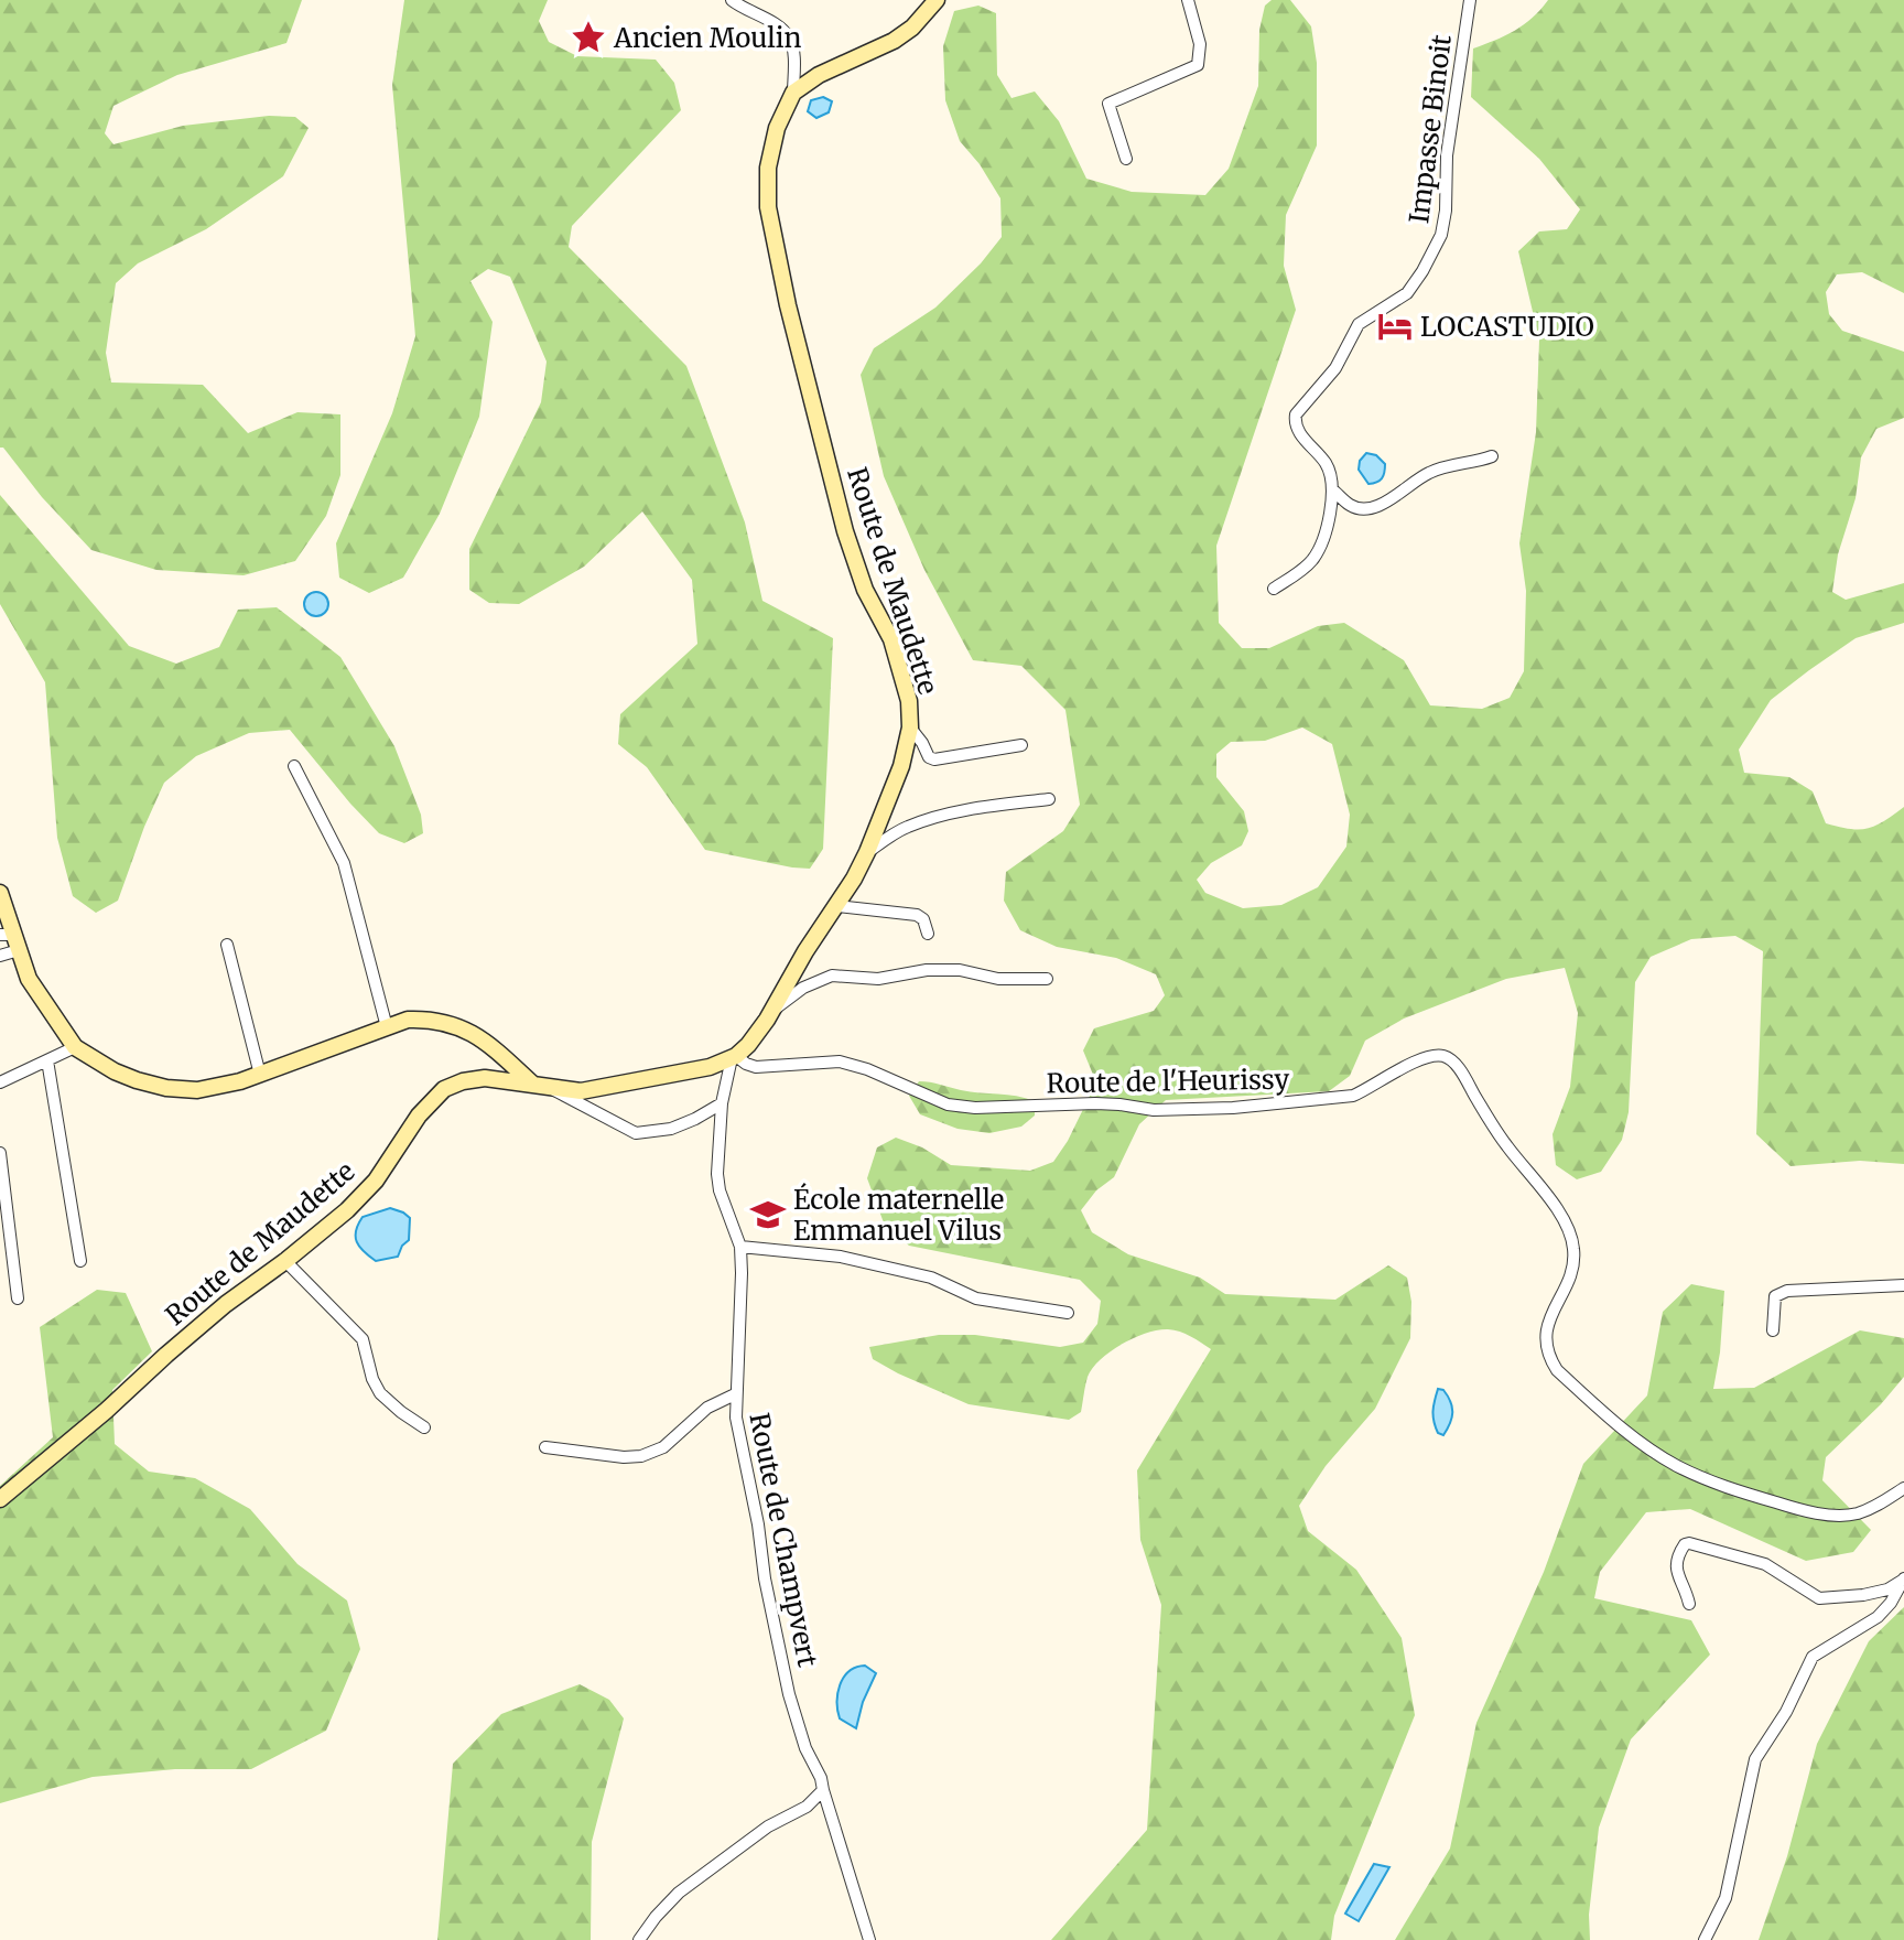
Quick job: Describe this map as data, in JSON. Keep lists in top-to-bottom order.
{
  "streets": {
    "street": [
      "Impasse Binoit",
      "Route de Maudette",
      "Route de l'Heurissy",
      "Route de Champvert"
    ]
  },
  "crossings": [
    ["Route de Maudette", "Route de l'Heurissy"],
    ["Route de Maudette", "Route de Champvert"],
    ["Route de l'Heurissy", "Route de Champvert"]
  ],
  "places": {
    "place": ["Ancien Moulin"],
    "hotel": ["LOCASTUDIO"],
    "school or university": ["École maternelle Emmanuel Vilus"]
  }
}
